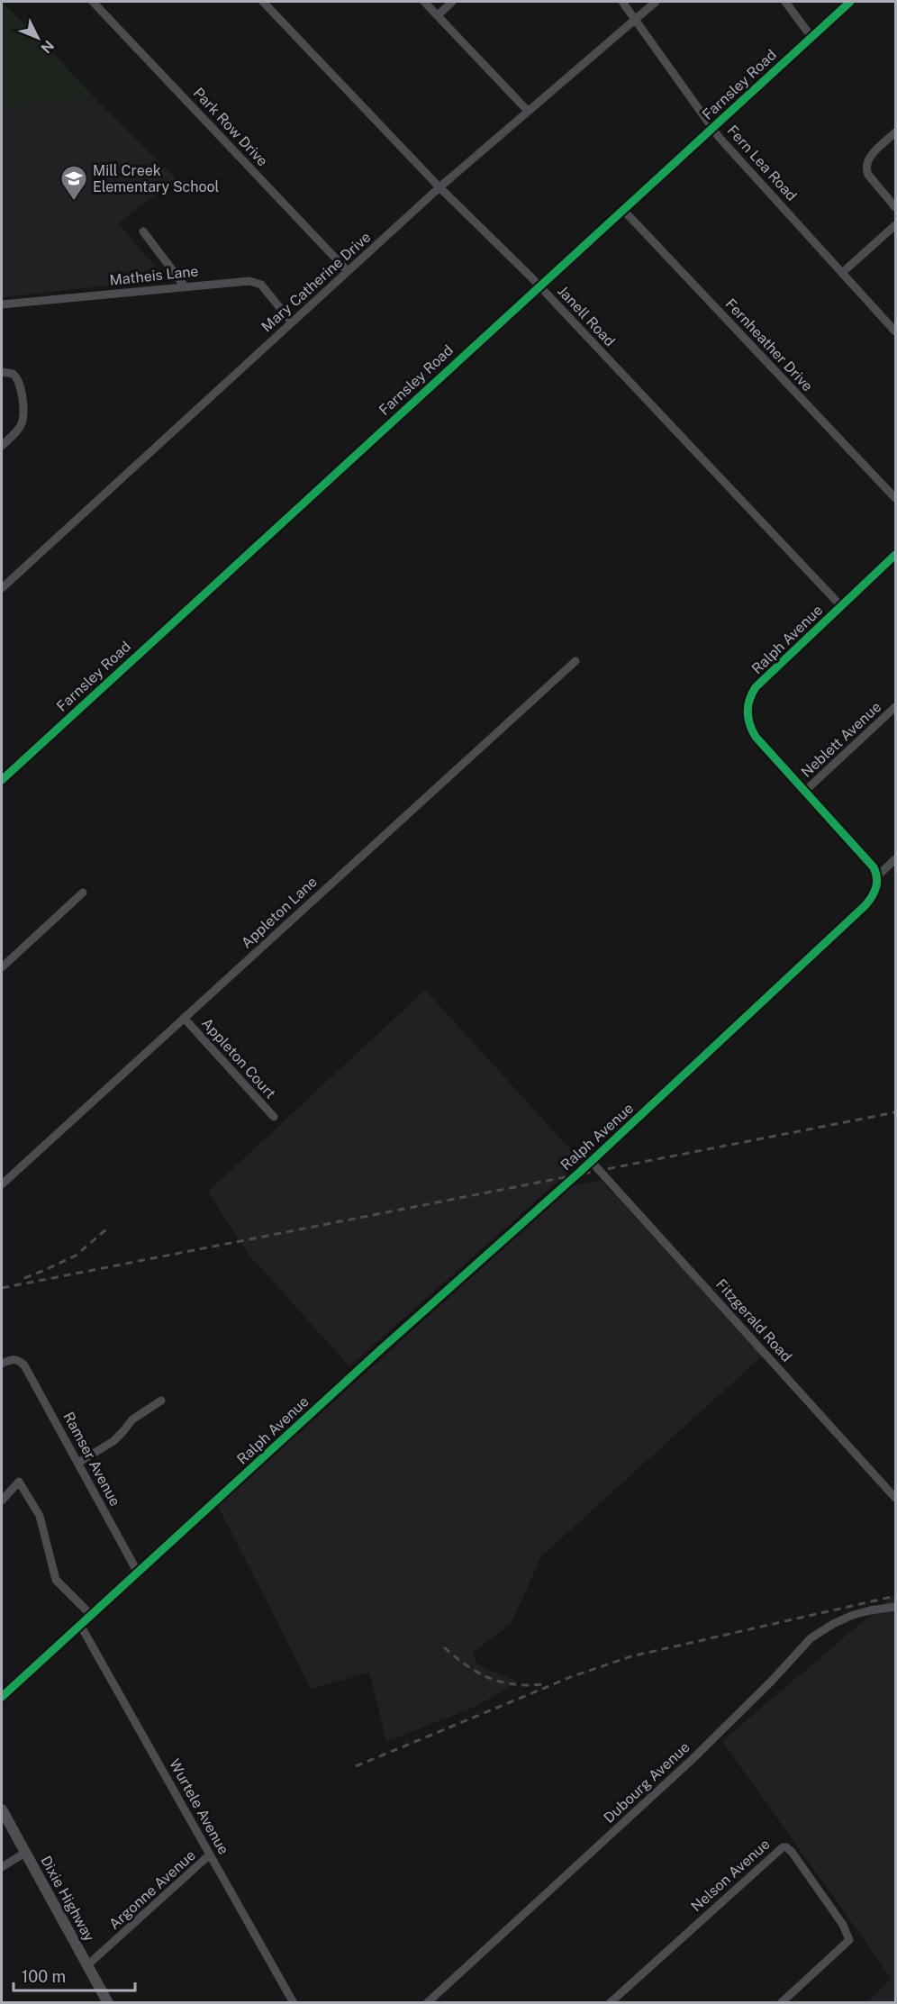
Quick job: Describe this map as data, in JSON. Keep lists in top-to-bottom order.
{
  "streets": {
    "main road": ["Dixie Highway"],
    "street": [
      "Farnsley Road",
      "Park Row Drive",
      "Fern Lea Road",
      "Matheis Lane",
      "Mary Catherine Drive",
      "Janell Road",
      "Fernheather Drive",
      "Ralph Avenue",
      "Neblett Avenue",
      "Appleton Lane",
      "Appleton Court",
      "Fitzgerald Road",
      "Ramser Avenue",
      "Dubourg Avenue",
      "Wurtele Avenue",
      "Nelson Avenue",
      "Argonne Avenue"
    ]
  },
  "crossings": [
    ["Farnsley Road", "Fern Lea Road"],
    ["Farnsley Road", "Janell Road"],
    ["Farnsley Road", "Fernheather Drive"],
    ["Park Row Drive", "Mary Catherine Drive"],
    ["Fern Lea Road", "Mary Catherine Drive"],
    ["Matheis Lane", "Mary Catherine Drive"],
    ["Mary Catherine Drive", "Janell Road"],
    ["Janell Road", "Ralph Avenue"],
    ["Ralph Avenue", "Neblett Avenue"],
    ["Ralph Avenue", "Fitzgerald Road"],
    ["Ralph Avenue", "Ramser Avenue"],
    ["Ralph Avenue", "Wurtele Avenue"],
    ["Appleton Lane", "Appleton Court"],
    ["Wurtele Avenue", "Argonne Avenue"],
    ["Argonne Avenue", "Dixie Highway"]
  ],
  "places": {
    "school or university": ["Mill Creek Elementary School"]
  },
  "scale_bar": "100 m",
  "north": "bottom right"
}
